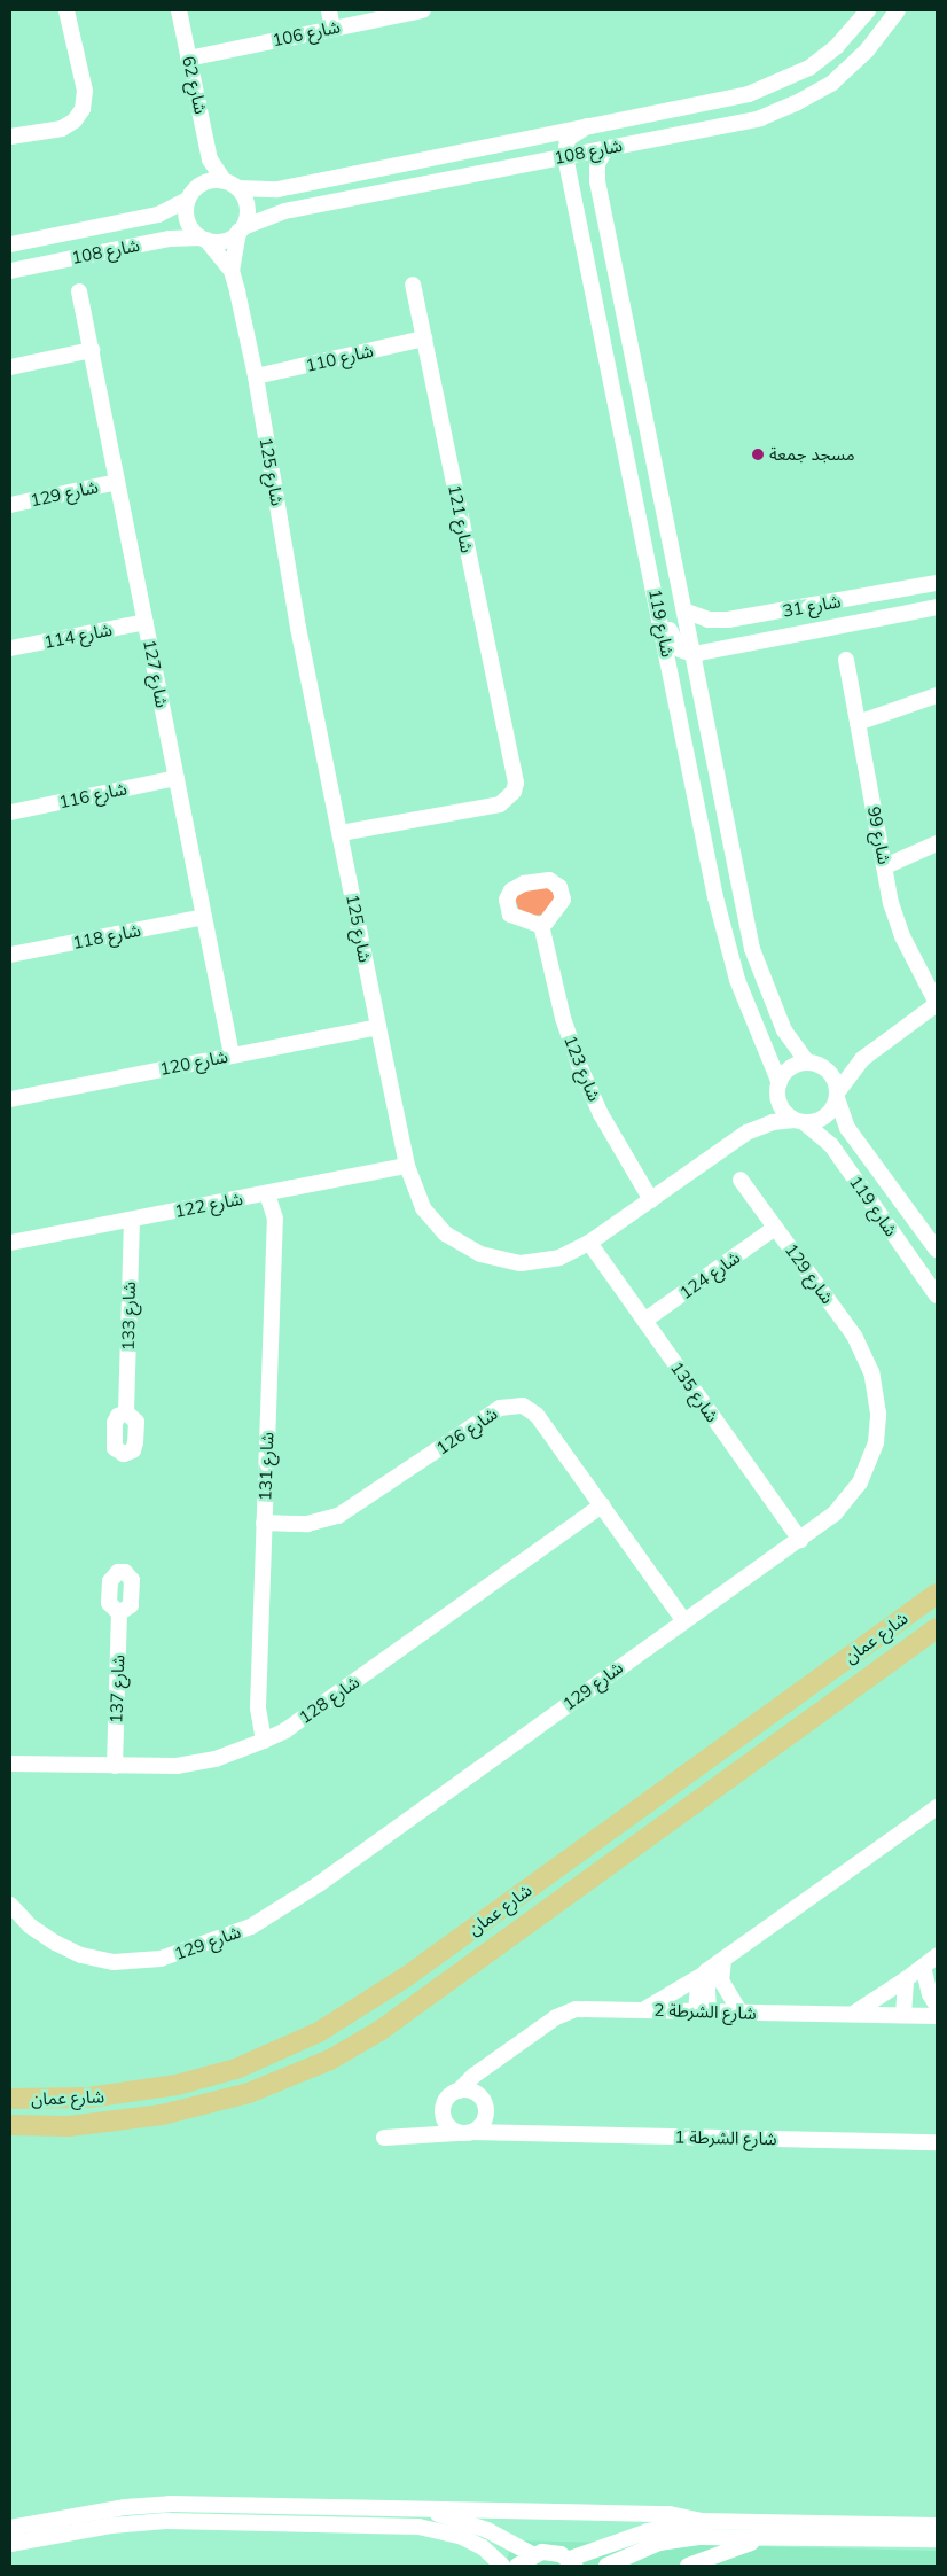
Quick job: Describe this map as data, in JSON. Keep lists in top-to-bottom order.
{
  "streets": {
    "main road": ["شارع عمان"],
    "street": [
      "شارع 106",
      "شارع 62",
      "شارع 108",
      "شارع 110",
      "شارع 125",
      "شارع 129",
      "شارع 121",
      "شارع 31",
      "شارع 119",
      "شارع 114",
      "شارع 127",
      "شارع 116",
      "شارع 99",
      "شارع 118",
      "شارع 120",
      "شارع 123",
      "شارع 122",
      "شارع 124",
      "شارع 133",
      "شارع 135",
      "شارع 126",
      "شارع 131",
      "شارع 137",
      "شارع 128",
      "شارع الشرطة 2",
      "شارع الشرطة 1"
    ]
  },
  "crossings": [
    ["شارع 106", "شارع 62"],
    ["شارع 62", "شارع 108"],
    ["شارع 62", "شارع 125"],
    ["شارع 108", "شارع 125"],
    ["شارع 108", "شارع 119"],
    ["شارع 110", "شارع 125"],
    ["شارع 110", "شارع 121"],
    ["شارع 125", "شارع 121"],
    ["شارع 125", "شارع 119"],
    ["شارع 125", "شارع 120"],
    ["شارع 125", "شارع 123"],
    ["شارع 125", "شارع 122"],
    ["شارع 125", "شارع 135"],
    ["شارع 129", "شارع 127"],
    ["شارع 129", "شارع 124"],
    ["شارع 129", "شارع 135"],
    ["شارع 129", "شارع 126"],
    ["شارع 31", "شارع 119"],
    ["شارع 114", "شارع 127"],
    ["شارع 127", "شارع 116"],
    ["شارع 127", "شارع 118"],
    ["شارع 127", "شارع 120"],
    ["شارع 122", "شارع 133"],
    ["شارع 122", "شارع 131"],
    ["شارع 124", "شارع 135"],
    ["شارع 126", "شارع 131"],
    ["شارع 126", "شارع 128"],
    ["شارع 131", "شارع 128"],
    ["شارع 137", "شارع 128"],
    ["شارع الشرطة 2", "شارع الشرطة 1"]
  ],
  "places": ["مسجد جمعة"]
}
